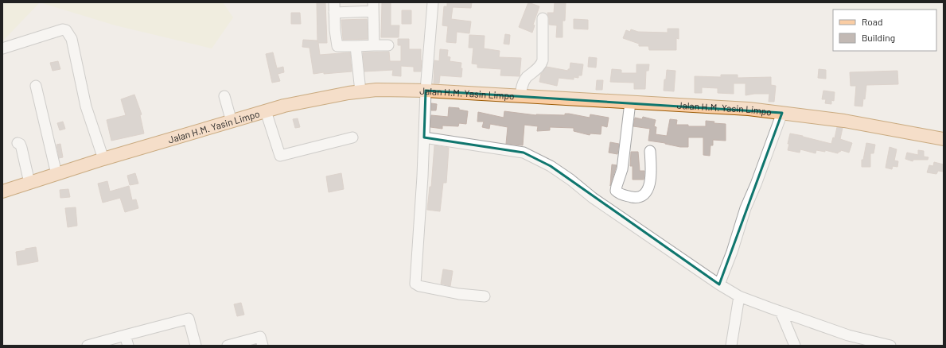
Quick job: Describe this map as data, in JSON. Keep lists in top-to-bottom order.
{
  "streets": {
    "main road": ["Jalan H.M. Yasin Limpo"]
  },
  "legend": ["Road", "Building"]
}
